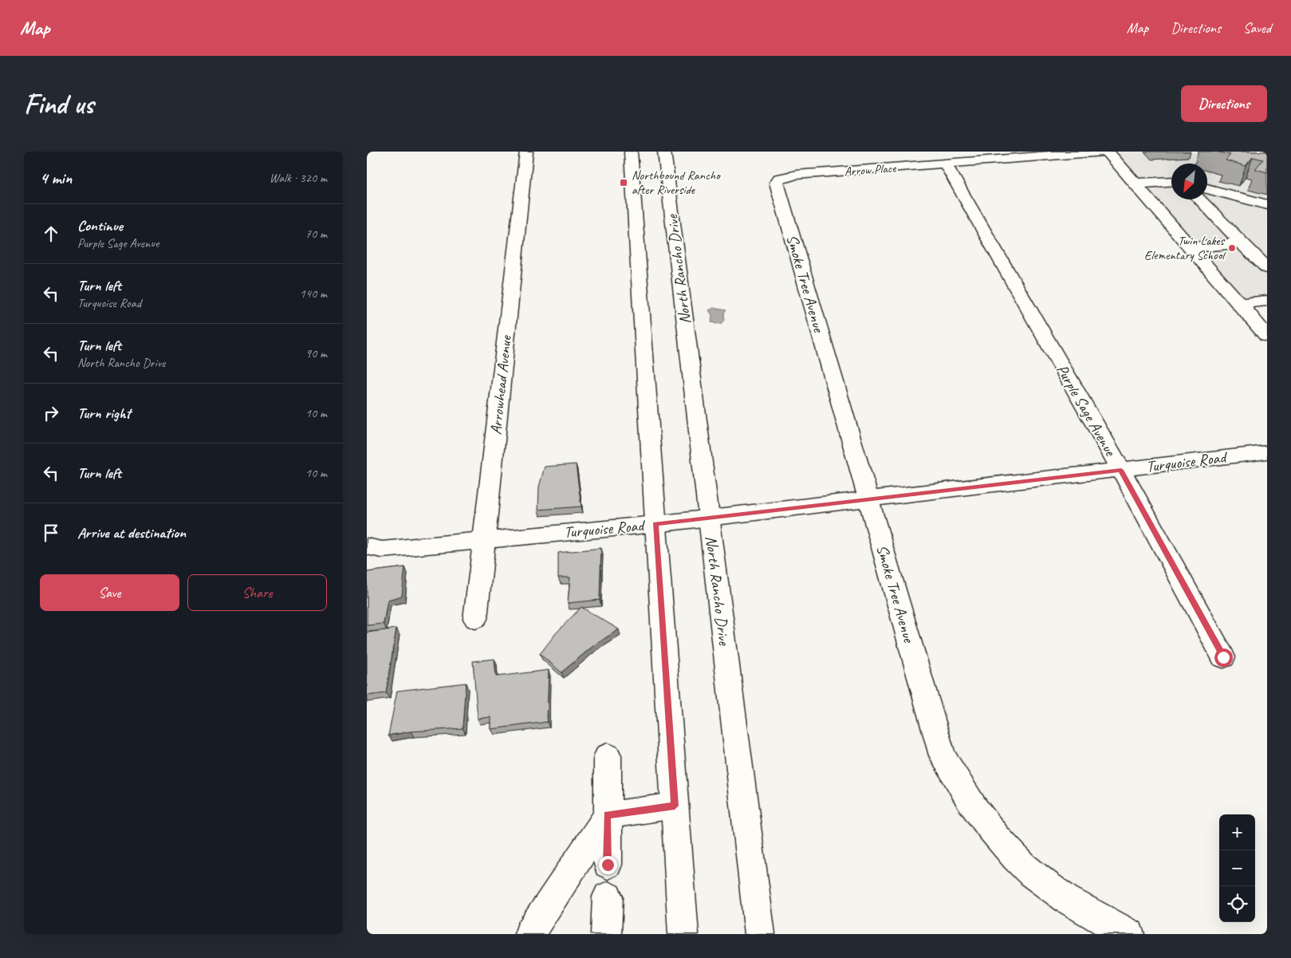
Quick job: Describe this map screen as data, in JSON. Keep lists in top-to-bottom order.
{
  "streets": {
    "street": [
      "Arrow Place",
      "North Rancho Drive",
      "Smoke Tree Avenue",
      "Arrowhead Avenue",
      "Purple Sage Avenue",
      "Turquoise Road"
    ]
  },
  "crossings": [
    ["Arrow Place", "Smoke Tree Avenue"],
    ["Arrow Place", "Purple Sage Avenue"],
    ["North Rancho Drive", "Turquoise Road"],
    ["Smoke Tree Avenue", "Turquoise Road"],
    ["Arrowhead Avenue", "Turquoise Road"],
    ["Purple Sage Avenue", "Turquoise Road"]
  ],
  "places": {
    "transit": ["Northbound Rancho after Riverside"],
    "other": ["Twin Lakes Elementary School"]
  },
  "north": "bottom left",
  "page": {
    "header": "Map",
    "nav": ["Map", "Directions", "Saved"],
    "buttons": [
      "Directions",
      ["Save", "Share"]
    ],
    "title": "Find us",
    "heading": ["4 min", "Walk · 320 m"],
    "list": [
      ["Continue", "Purple Sage Avenue", "70 m"],
      ["Turn left", "Turquoise Road", "140 m"],
      ["Turn left", "North Rancho Drive", "90 m"],
      ["Turn right", "10 m"],
      ["Turn left", "10 m"],
      "Arrive at destination"
    ],
    "map_buttons": ["+", "−"]
  }
}
